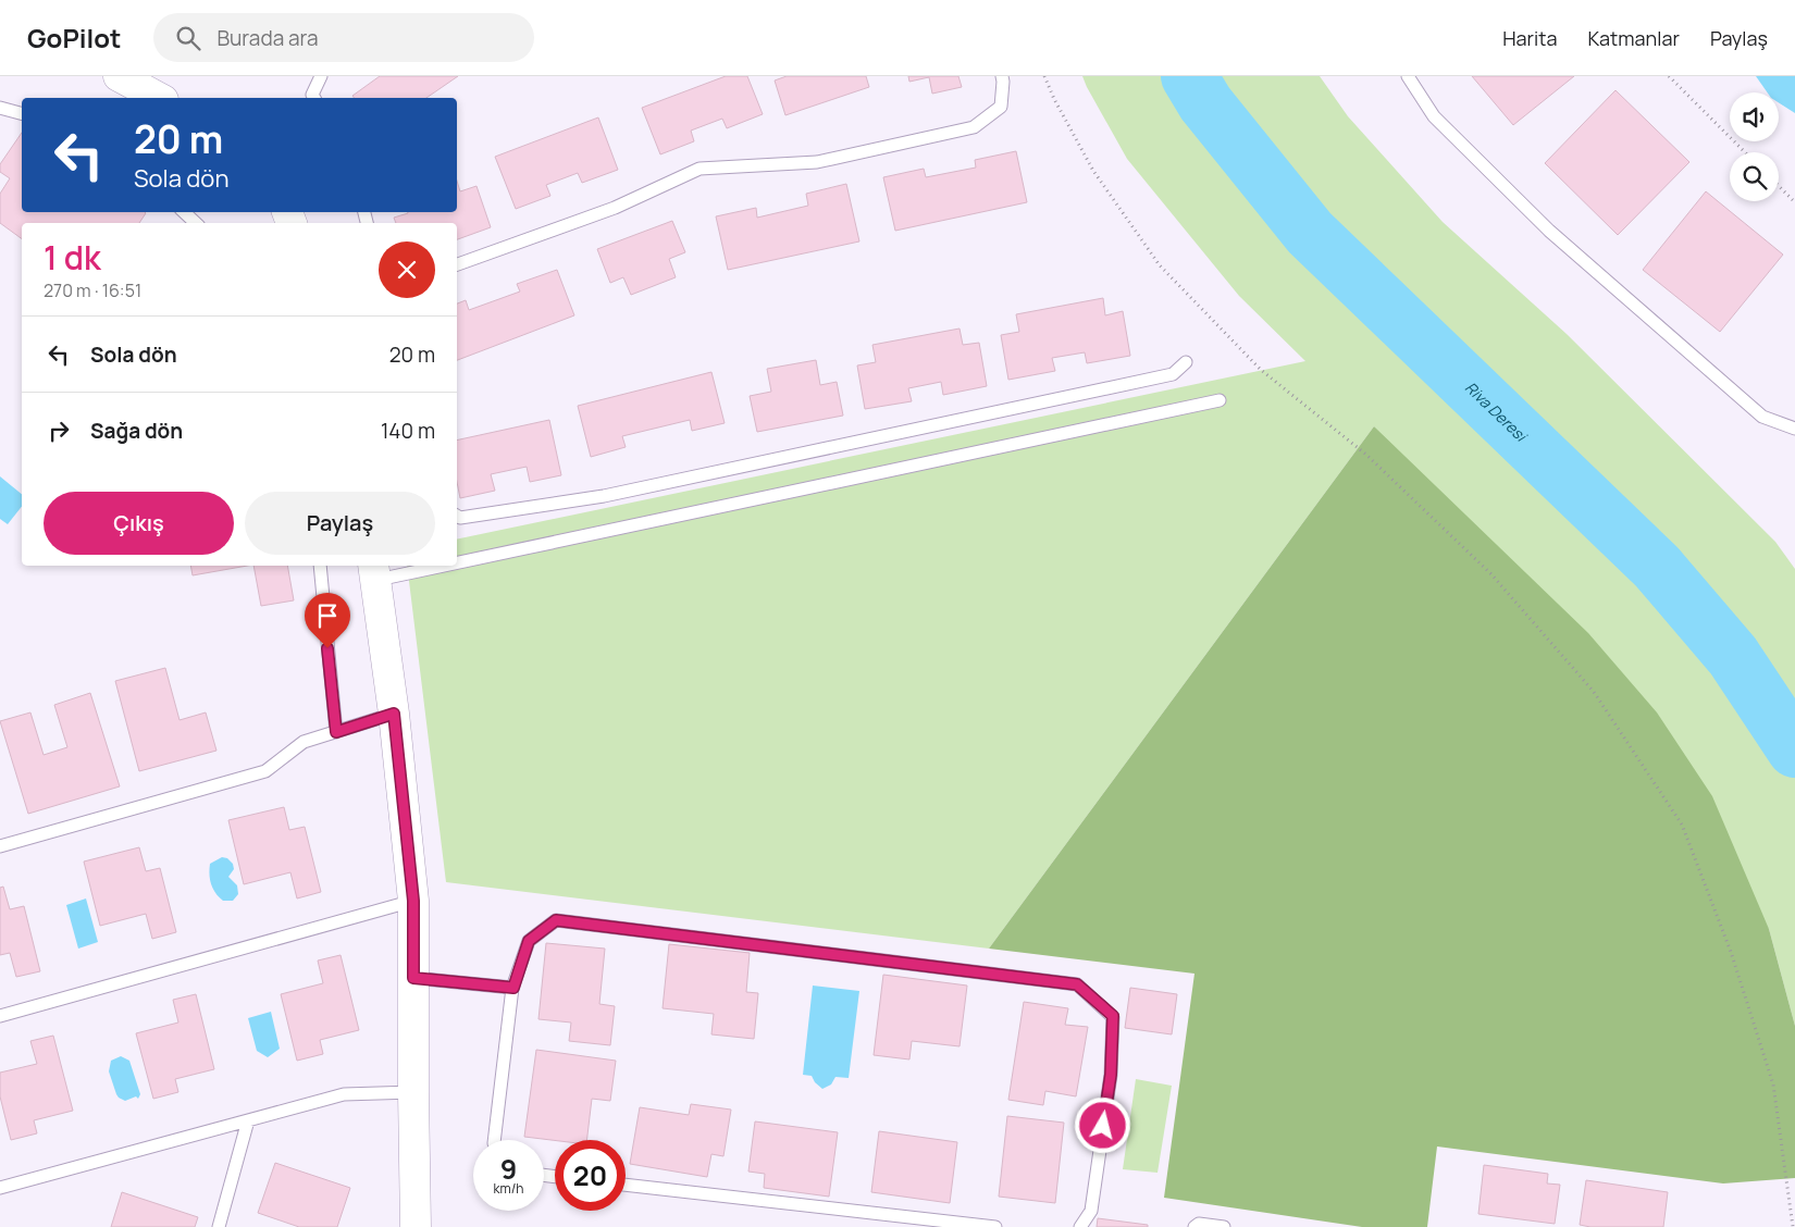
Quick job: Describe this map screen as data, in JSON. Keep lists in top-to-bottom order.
{
  "water": ["Riva Deresi"],
  "page": {
    "header": "GoPilot",
    "search": "Burada ara",
    "nav": ["Harita", "Katmanlar", "Paylaş"],
    "turn": ["20 m", "Sola dön"],
    "heading": ["1 dk", "270 m · 16:51"],
    "list": [
      {
        "name": "Sola dön",
        "value": "20 m"
      },
      {
        "name": "Sağa dön",
        "value": "140 m"
      }
    ],
    "buttons": ["Çıkış", "Paylaş"],
    "speed": "9 km/h",
    "limit": "20"
  }
}
